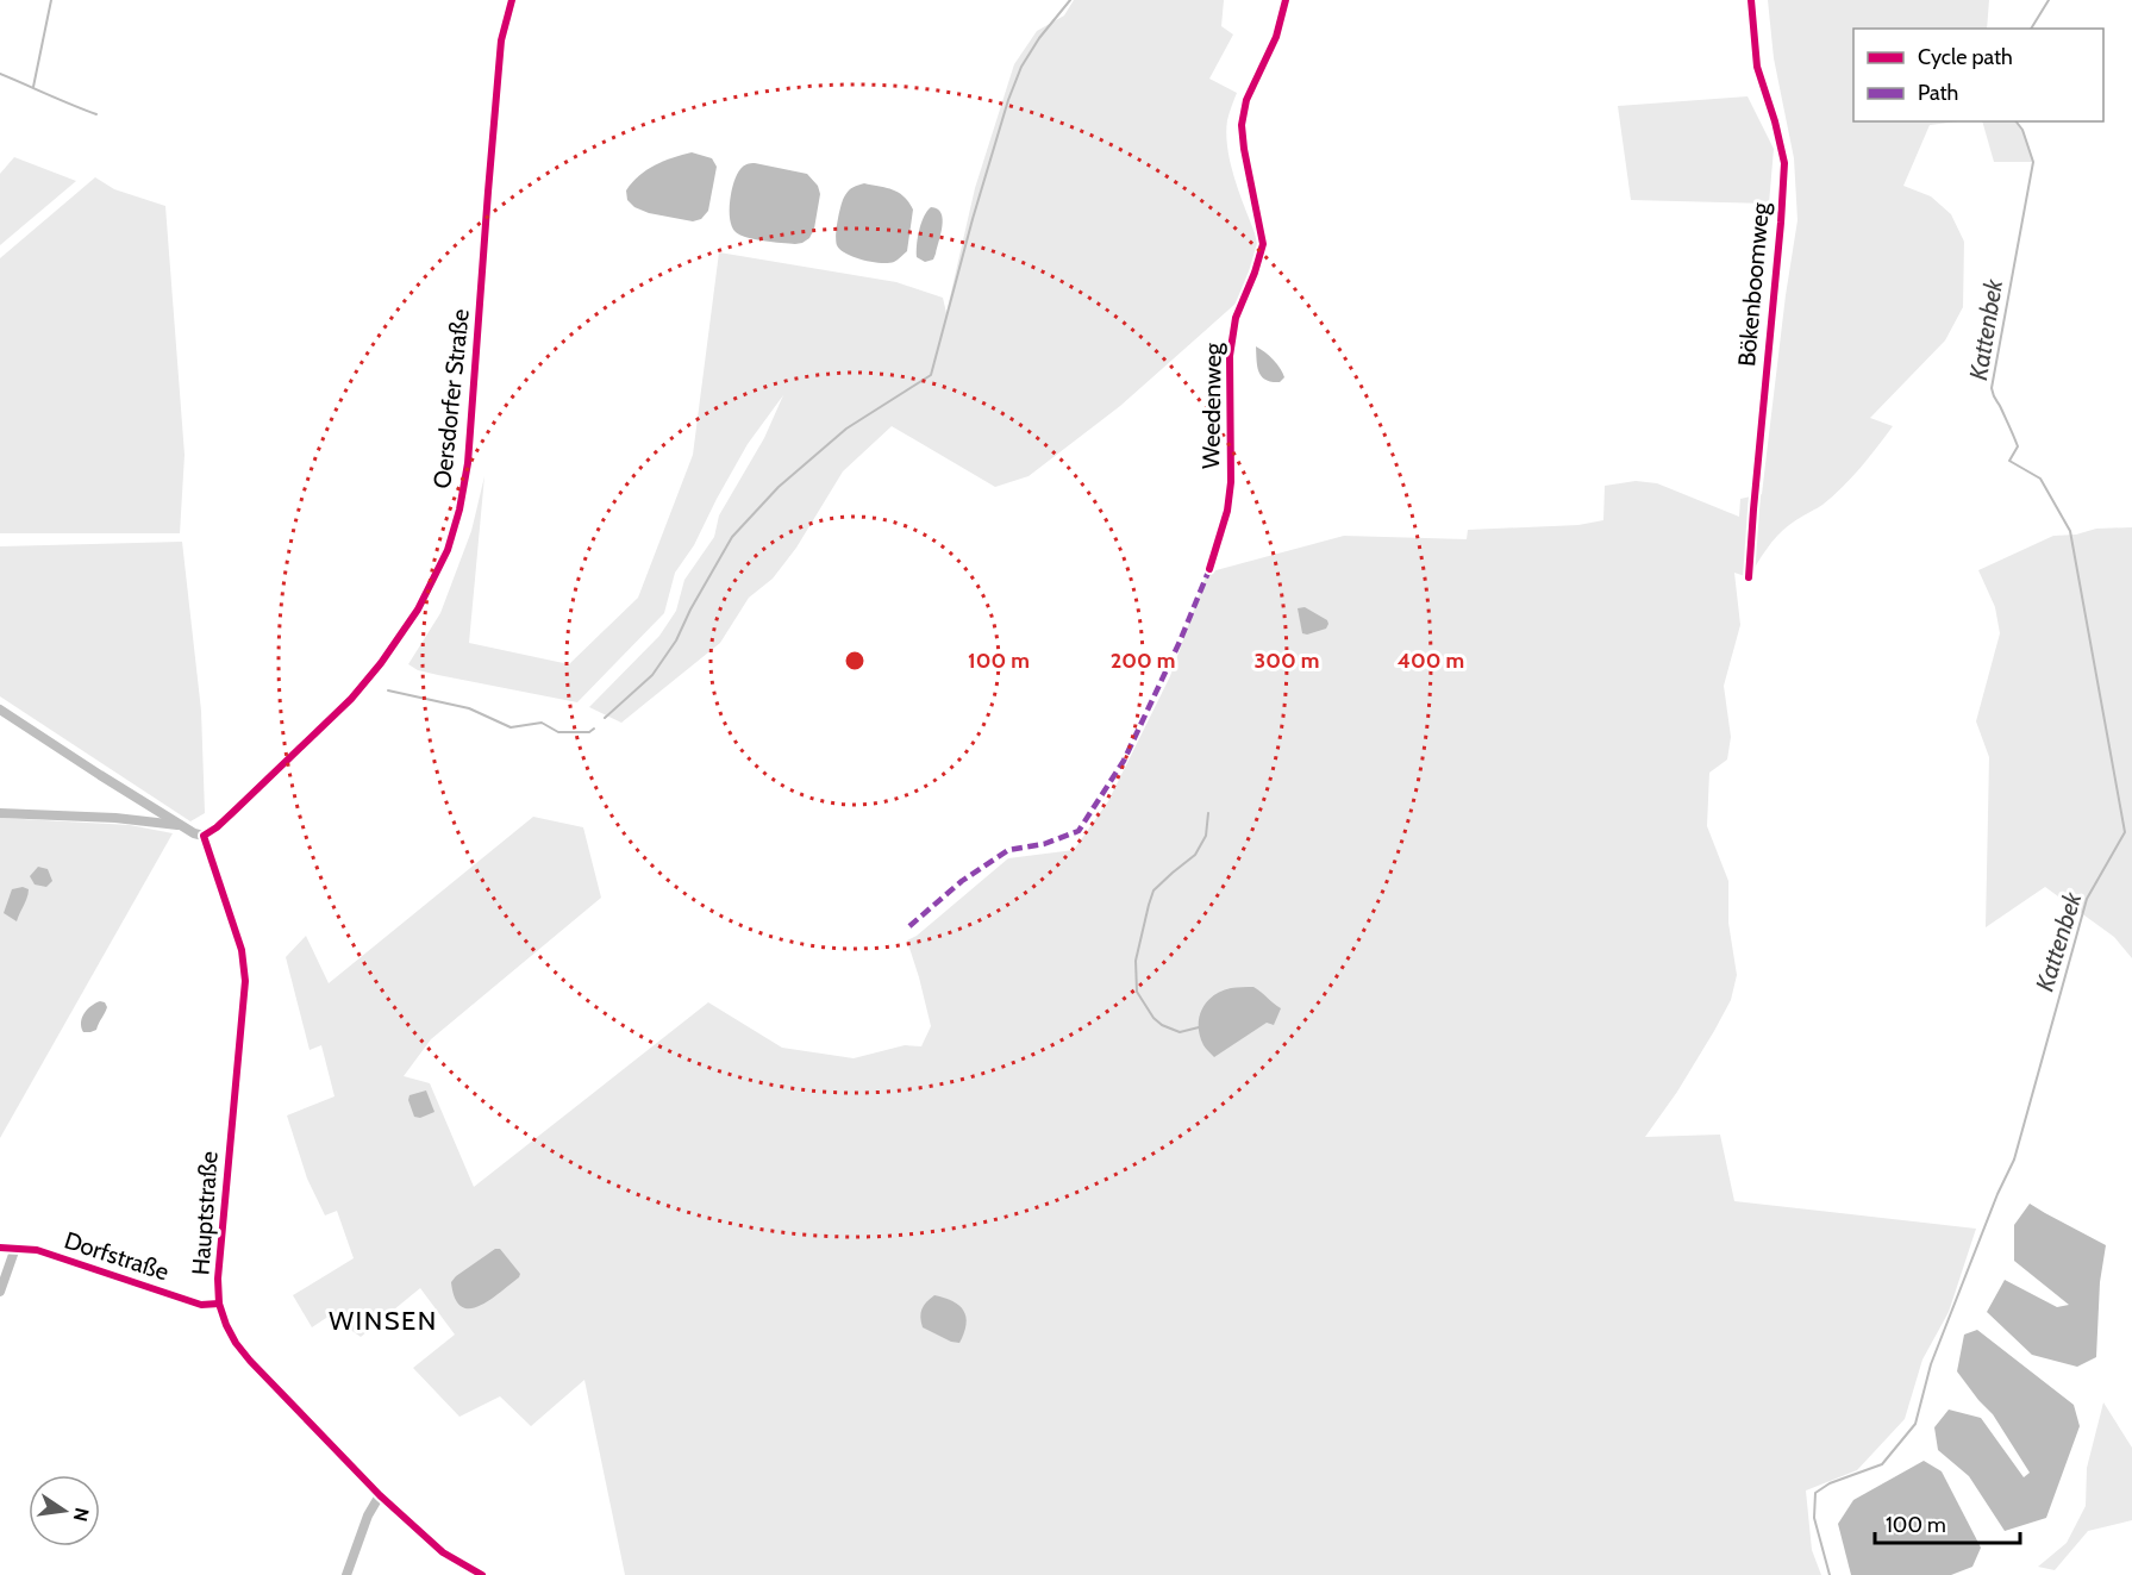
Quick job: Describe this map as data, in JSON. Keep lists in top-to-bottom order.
{
  "streets": {
    "street": [
      "Bökenboomweg",
      "Oersdorfer Straße",
      "Weedenweg",
      "Hauptstraße",
      "Dorfstraße"
    ]
  },
  "crossings": [
    ["Oersdorfer Straße", "Hauptstraße"],
    ["Hauptstraße", "Dorfstraße"]
  ],
  "districts": ["WINSEN"],
  "water": ["Kattenbek"],
  "legend": ["Cycle path", "Path"],
  "scale_bar": "100 m",
  "north": "right",
  "rings": [
    "100 m",
    "200 m",
    "300 m",
    "400 m"
  ]
}
